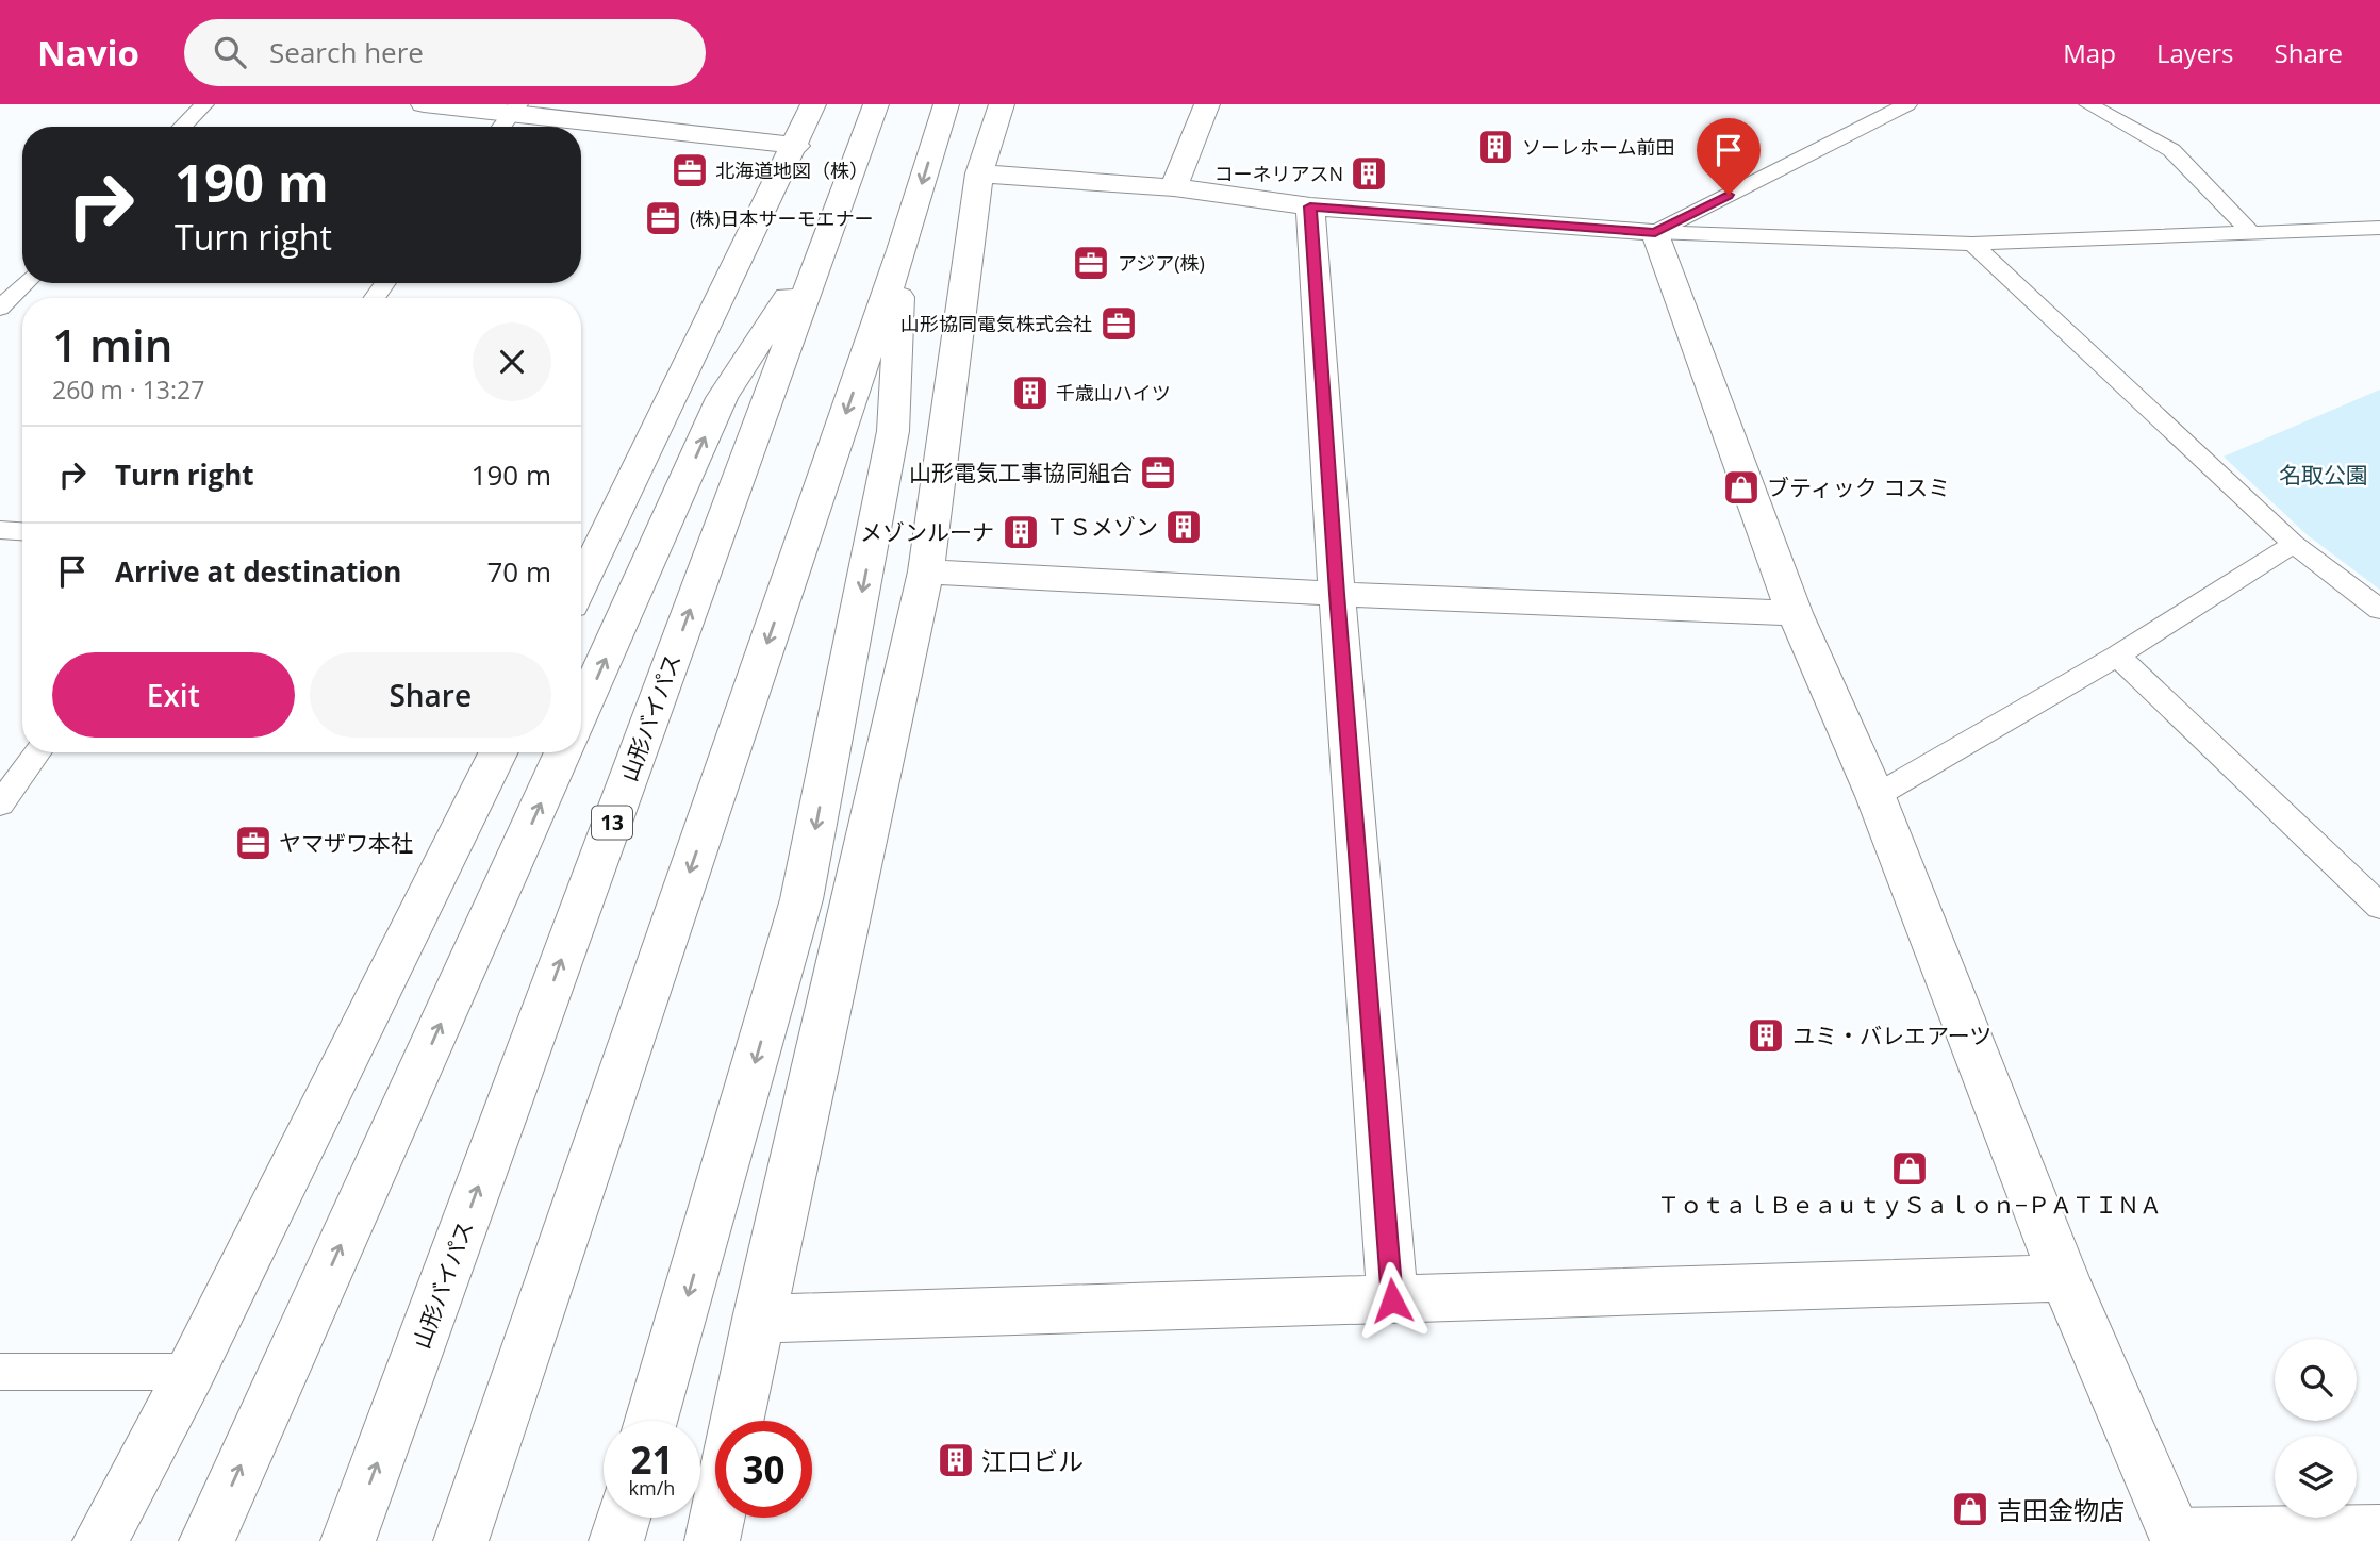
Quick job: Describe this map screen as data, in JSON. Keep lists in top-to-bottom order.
{
  "streets": {
    "main road": ["山形バイパス", "13"]
  },
  "parks": ["名取公園"],
  "places": {
    "building": [
      "ソーレホーム前田",
      "コーネリアスN",
      "千歳山ハイツ",
      "ＴＳメゾン",
      "メゾンルーナ",
      "ユミ・バレエアーツ",
      "江口ビル"
    ],
    "office": [
      "北海道地図（株）",
      "(株)日本サーモエナー",
      "アジア(株)",
      "山形協同電気株式会社",
      "山形電気工事協同組合",
      "ヤマザワ本社"
    ],
    "shop": ["ブティック コスミ", "ＴｏｔａｌＢｅａｕｔｙＳａｌｏｎ−ＰＡＴＩＮＡ", "吉田金物店"]
  },
  "page": {
    "header": "Navio",
    "search": "Search here",
    "nav": ["Map", "Layers", "Share"],
    "turn": ["190 m", "Turn right"],
    "heading": ["1 min", "260 m · 13:27"],
    "list": [
      {
        "name": "Turn right",
        "value": "190 m"
      },
      {
        "name": "Arrive at destination",
        "value": "70 m"
      }
    ],
    "buttons": ["Exit", "Share"],
    "speed": "21 km/h",
    "limit": "30"
  }
}
